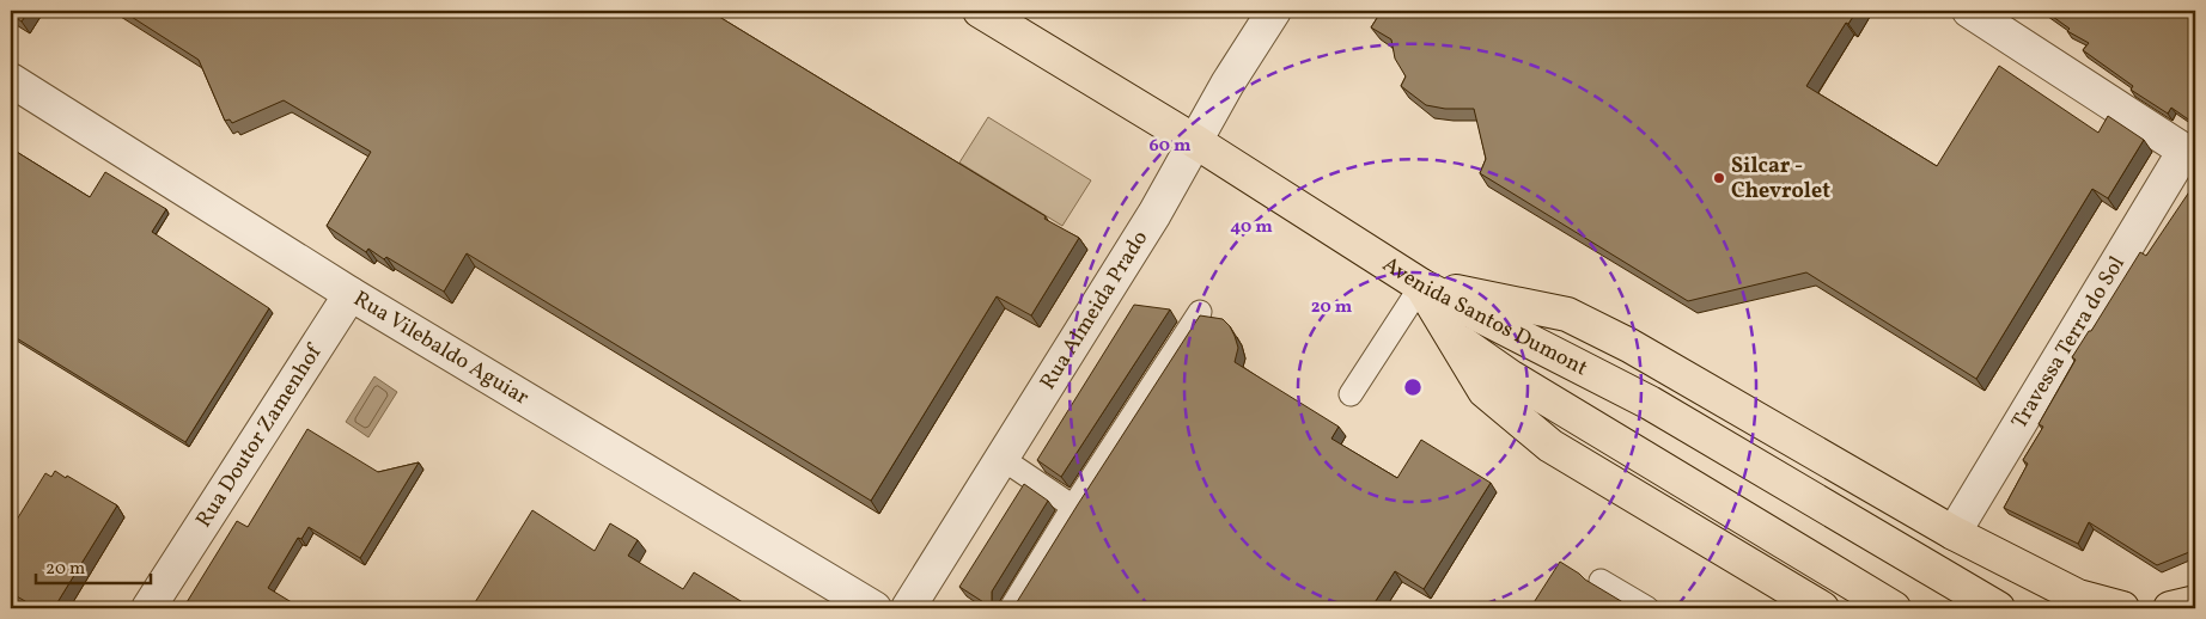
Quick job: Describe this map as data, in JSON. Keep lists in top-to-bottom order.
{
  "streets": {
    "main road": ["Avenida Santos Dumont"],
    "street": [
      "Rua Almeida Prado",
      "Travessa Terra do Sol",
      "Rua Vilebaldo Aguiar",
      "Rua Doutor Zamenhof"
    ]
  },
  "crossings": [
    ["Rua Almeida Prado", "Avenida Santos Dumont"],
    ["Rua Vilebaldo Aguiar", "Rua Doutor Zamenhof"]
  ],
  "places": ["Silcar - Chevrolet"],
  "scale_bar": "20 m",
  "rings": ["60 m", "40 m", "20 m"]
}
